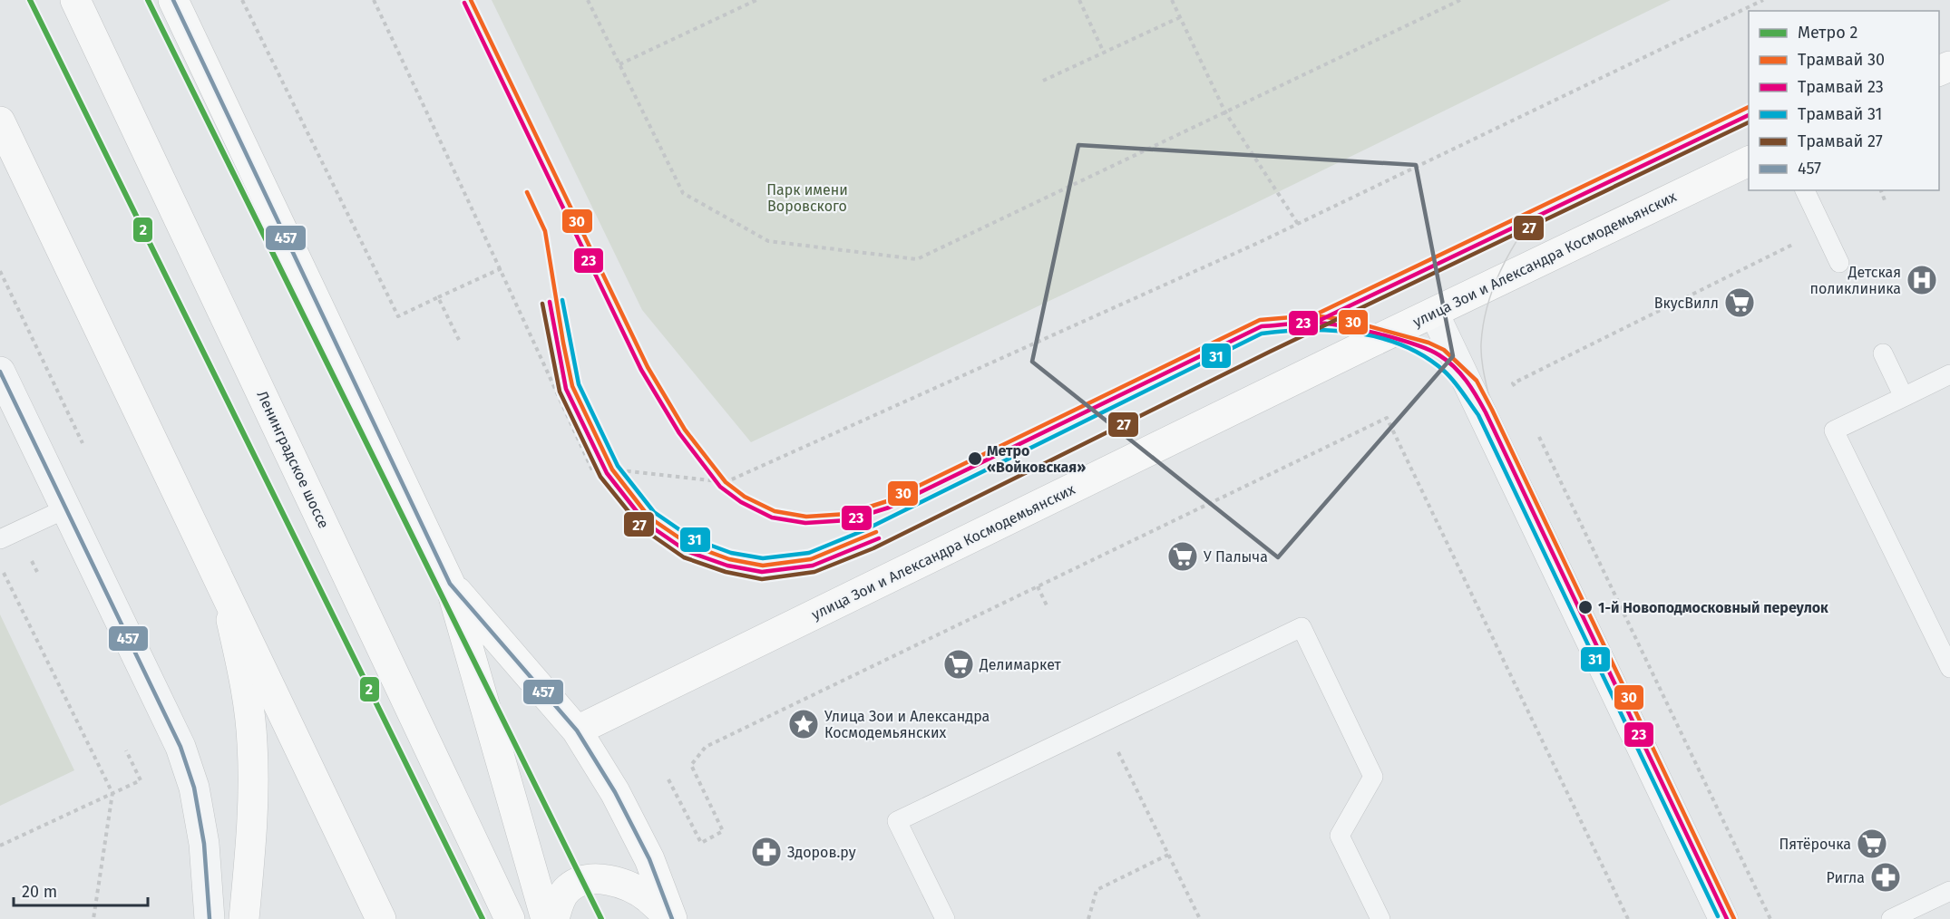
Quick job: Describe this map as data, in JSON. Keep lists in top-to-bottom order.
{
  "streets": {
    "main road": ["улица Зои и Александра Космодемьянских", "Ленинградское шоссе"]
  },
  "parks": ["Парк имени Воровского"],
  "places": {
    "hospital": ["Детская поликлиника"],
    "supermarket": [
      "ВкусВилл",
      "У Палыча",
      "Делимаркет",
      "Пятёрочка"
    ],
    "other": ["Метро «Войковская»", "1-й Новоподмосковный переулок"],
    "place": ["Улица Зои и Александра Космодемьянских"],
    "pharmacy": ["Здоров.ру", "Ригла"]
  },
  "lines": [
    "metro line 2",
    "tram line 30",
    "transit line 457",
    "tram line 23",
    "tram line 27",
    "tram line 31"
  ],
  "legend": [
    "Метро 2",
    "Трамвай 30",
    "Трамвай 23",
    "Трамвай 31",
    "Трамвай 27",
    "457"
  ],
  "scale_bar": "20 m"
}
